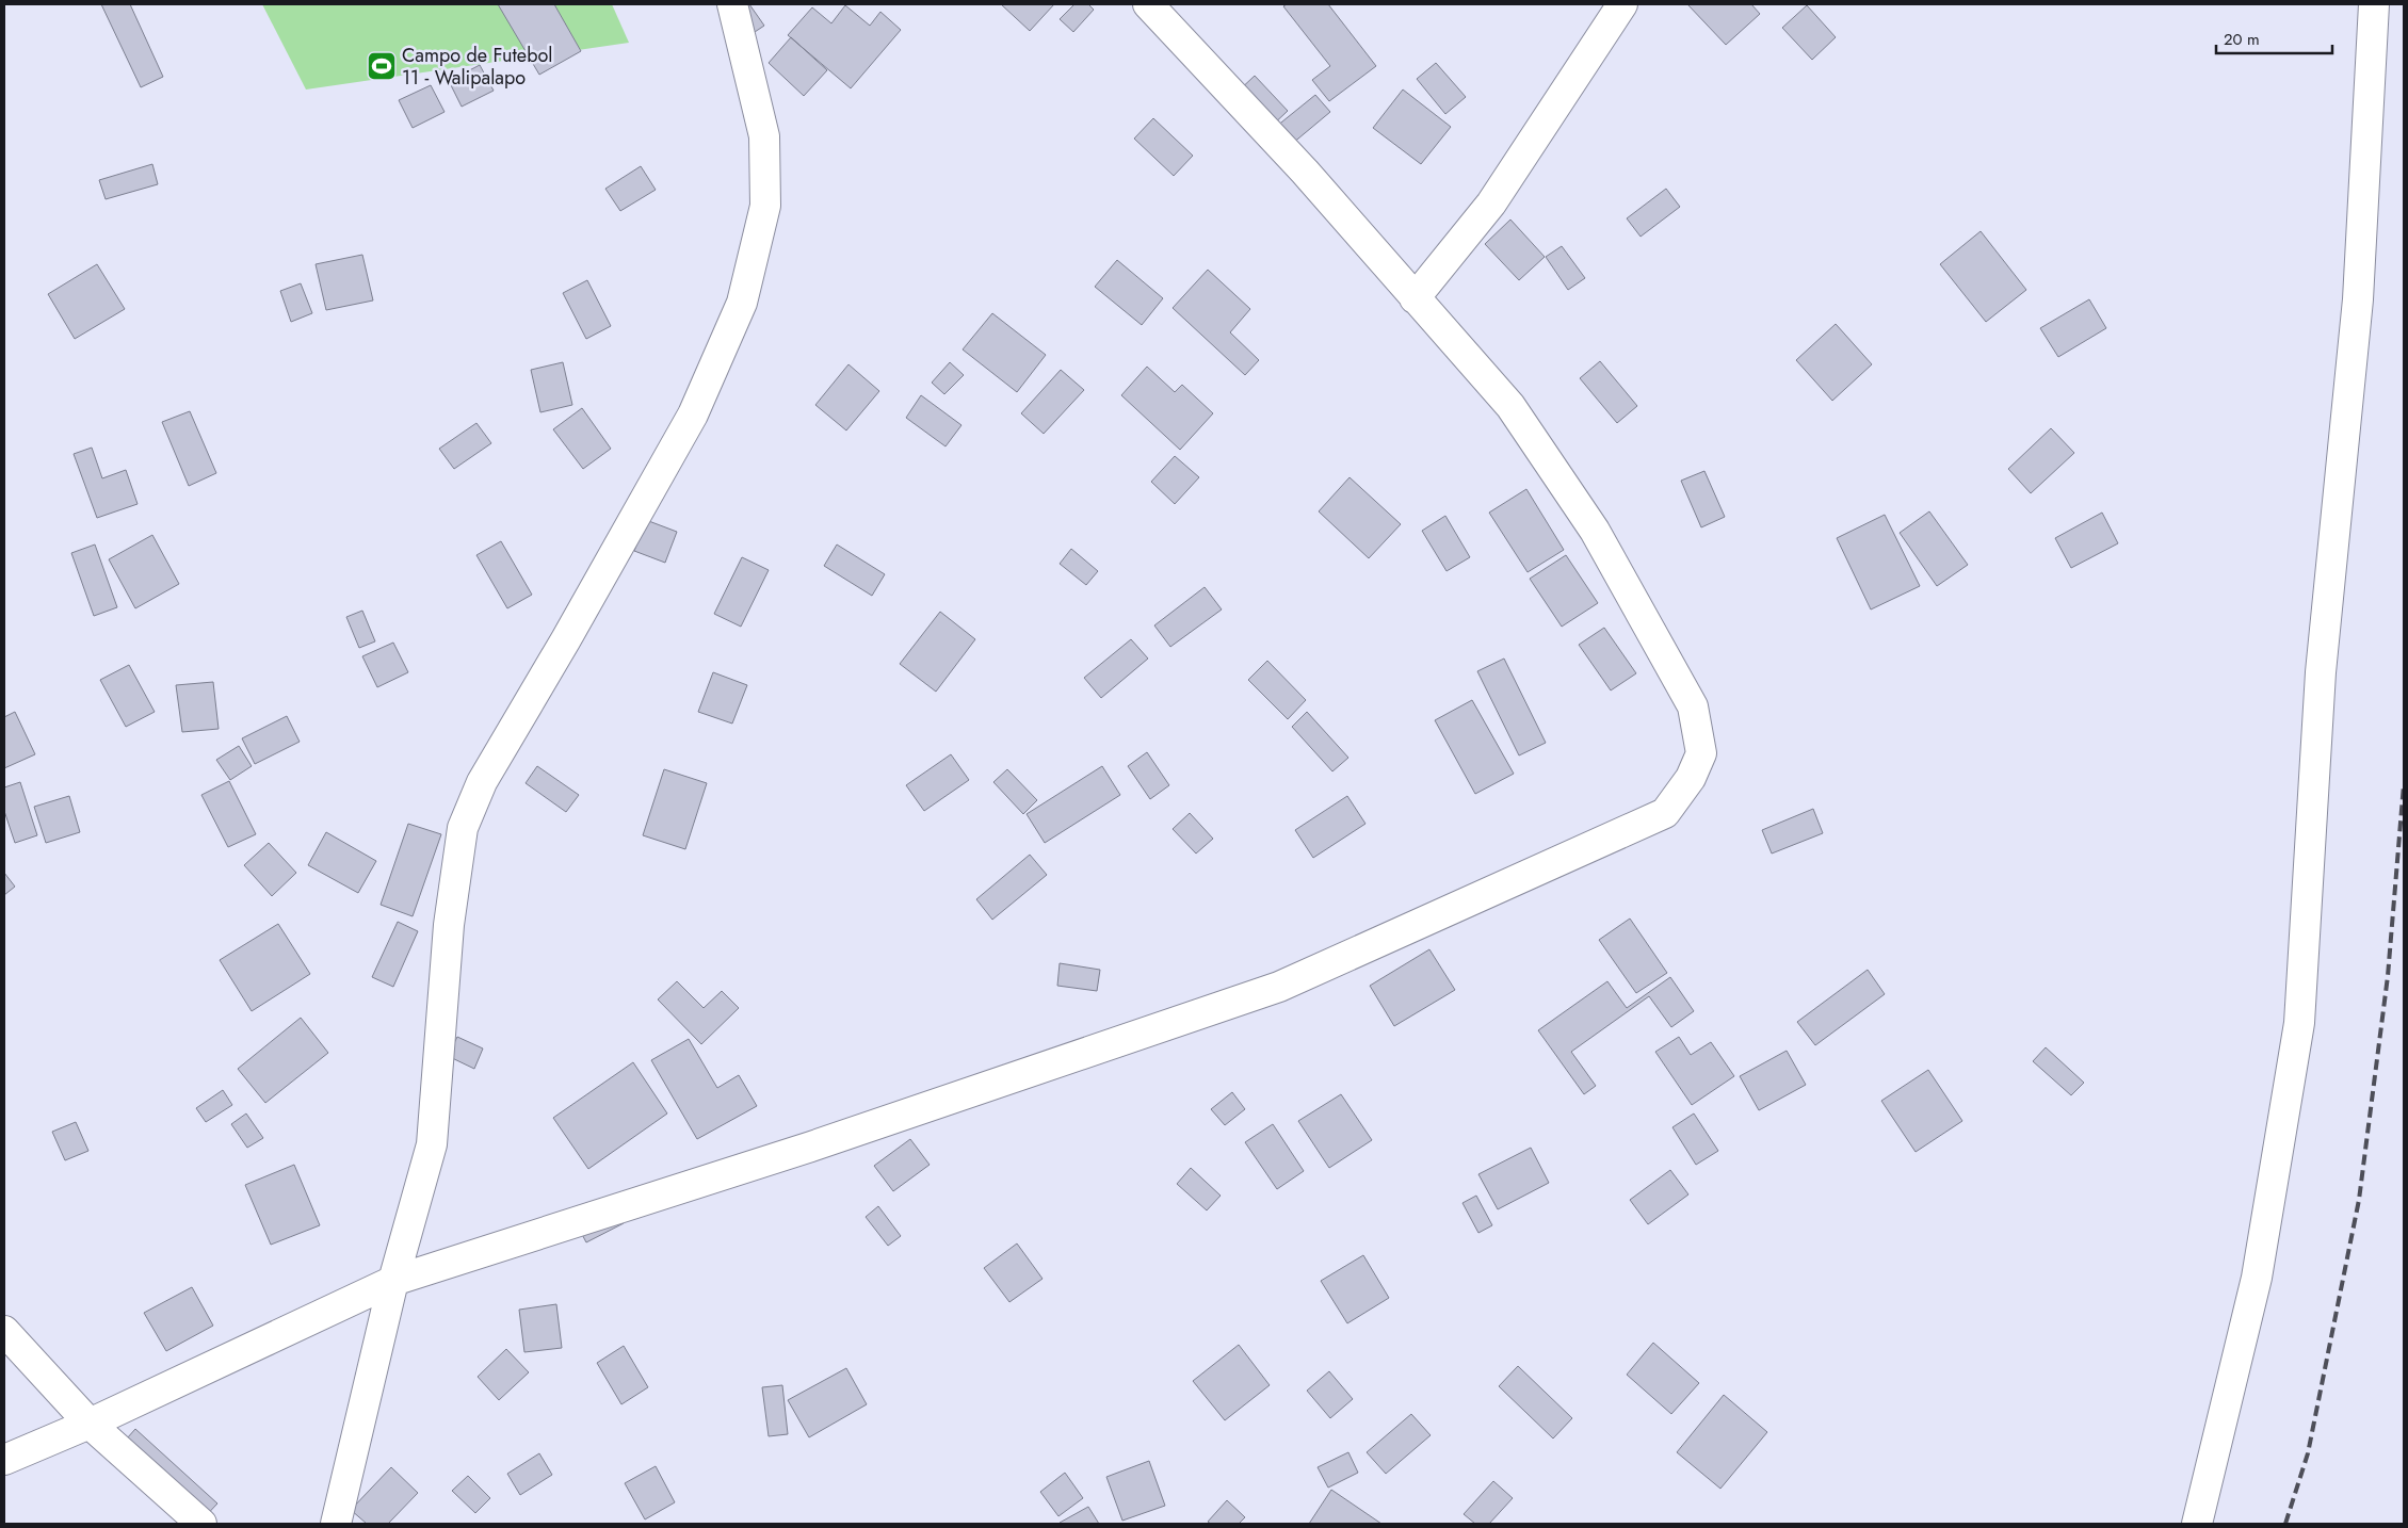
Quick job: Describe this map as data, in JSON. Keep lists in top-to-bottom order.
{
  "places": {
    "sports": ["Campo de Futebol 11 - Walipalapo"]
  },
  "scale_bar": "20 m"
}
